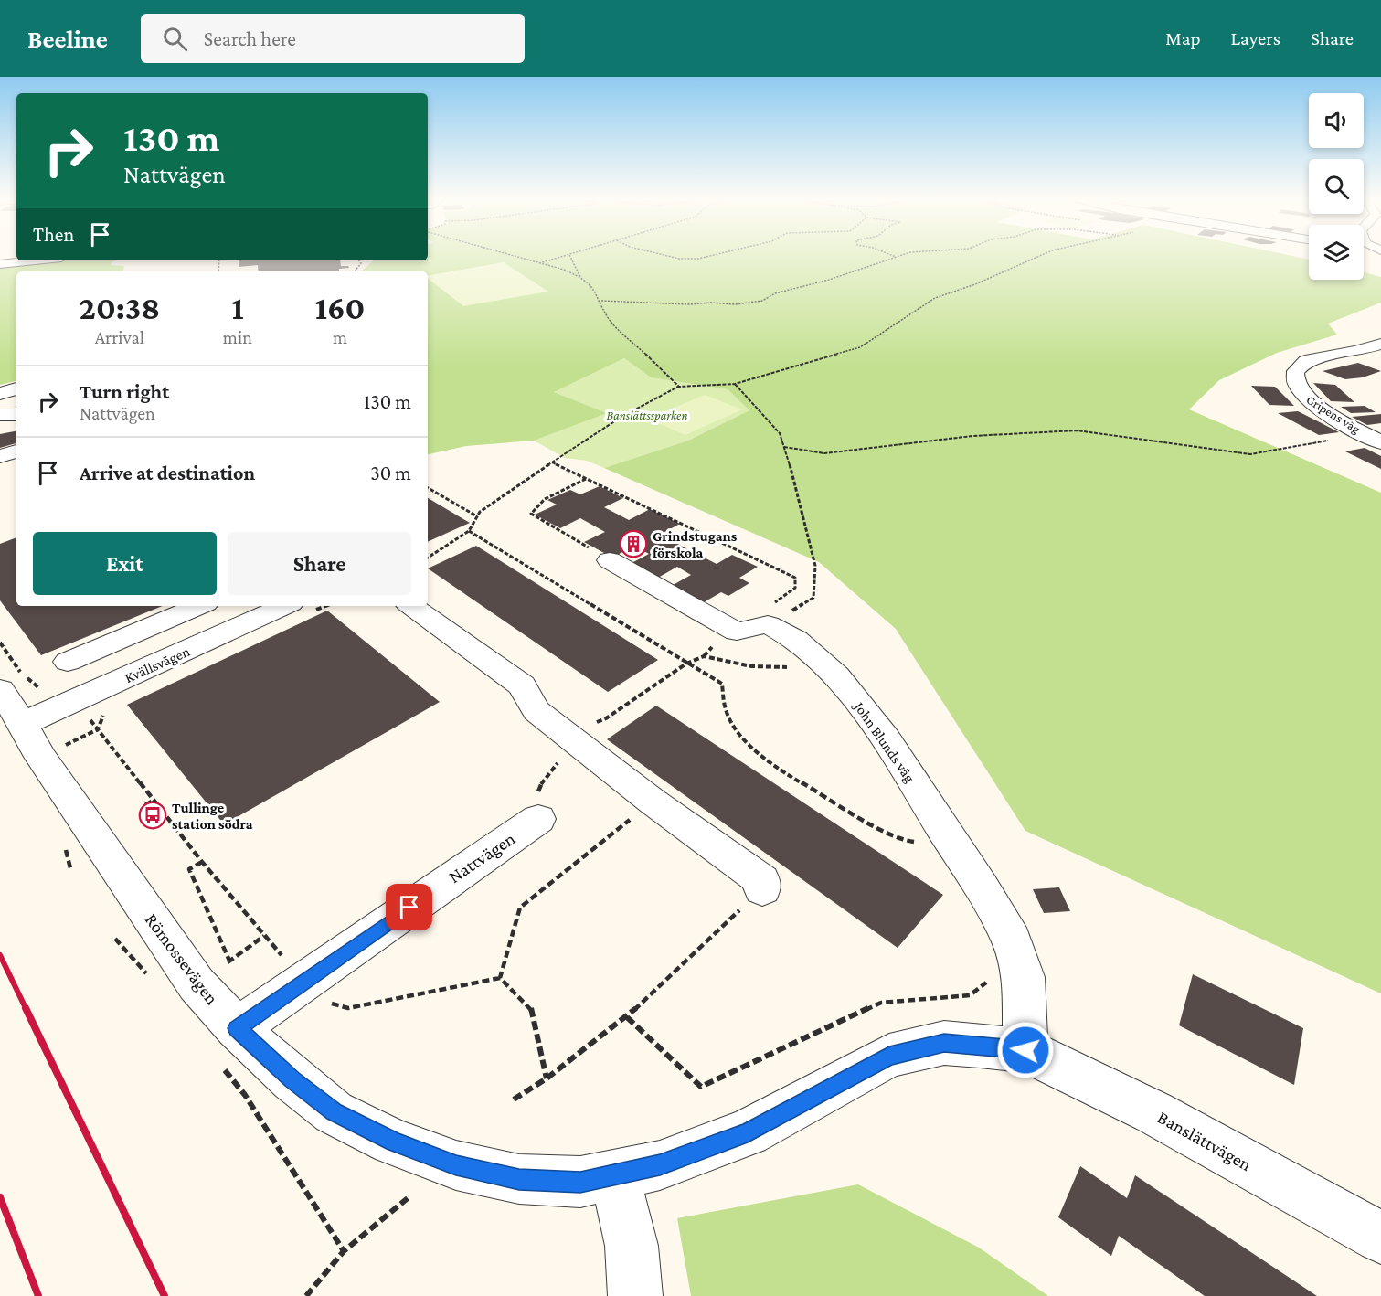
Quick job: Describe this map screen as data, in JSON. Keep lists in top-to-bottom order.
{
  "streets": {
    "street": [
      "Gripens väg",
      "Kvällsvägen",
      "John Blunds väg",
      "Nattvägen",
      "Römossevägen",
      "Banslättvägen"
    ]
  },
  "crossings": [
    ["Kvällsvägen", "Römossevägen"],
    ["John Blunds väg", "Römossevägen"],
    ["John Blunds väg", "Banslättvägen"],
    ["Nattvägen", "Römossevägen"],
    ["Römossevägen", "Banslättvägen"]
  ],
  "parks": ["Banslättssparken"],
  "places": {
    "building": ["Grindstugans förskola"],
    "bus stop": ["Tullinge station södra"]
  },
  "page": {
    "header": "Beeline",
    "search": "Search here",
    "nav": ["Map", "Layers", "Share"],
    "turn": ["130 m", "Nattvägen"],
    "then": "Then",
    "eta": [
      "20:38",
      "Arrival",
      "1",
      "min",
      "160",
      "m"
    ],
    "list": [
      {
        "name": "Turn right",
        "note": "Nattvägen",
        "value": "130 m"
      },
      {
        "name": "Arrive at destination",
        "value": "30 m"
      }
    ],
    "buttons": ["Exit", "Share"]
  }
}
